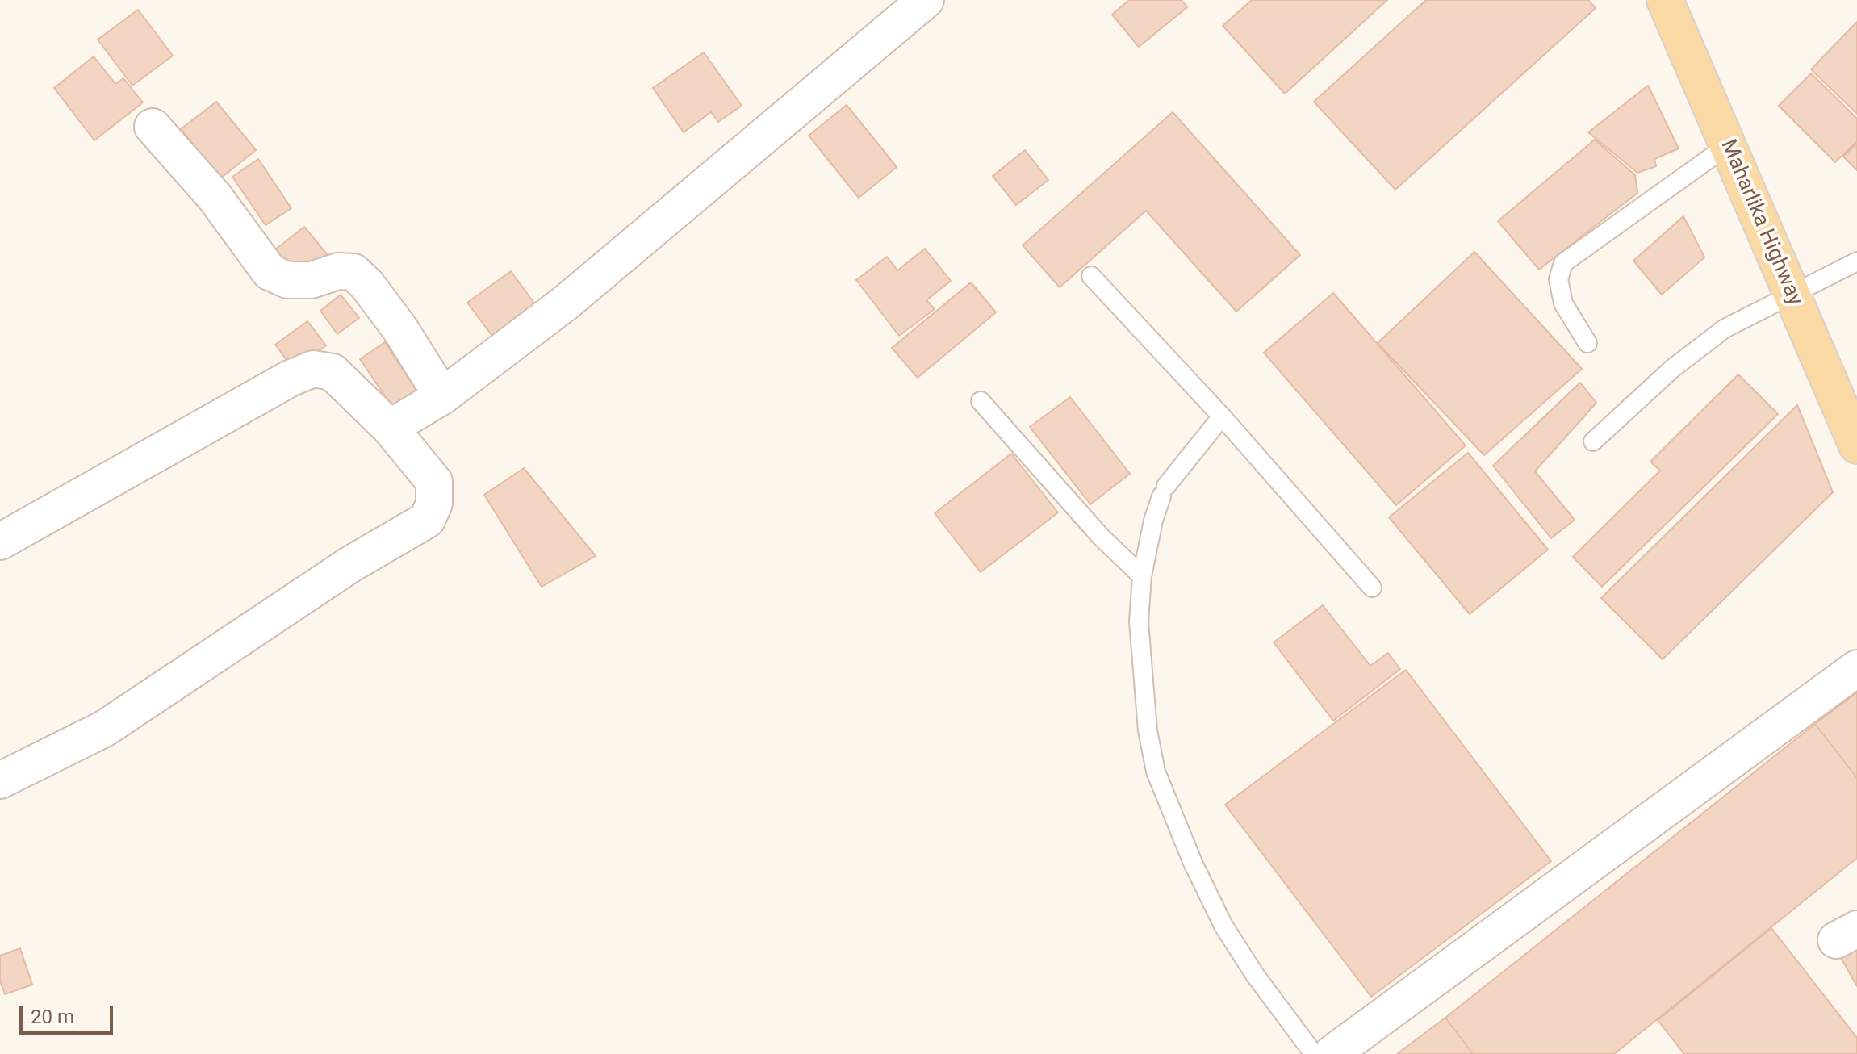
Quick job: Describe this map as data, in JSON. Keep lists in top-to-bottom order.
{
  "streets": {
    "main road": ["Maharlika Highway"]
  },
  "scale_bar": "20 m"
}
